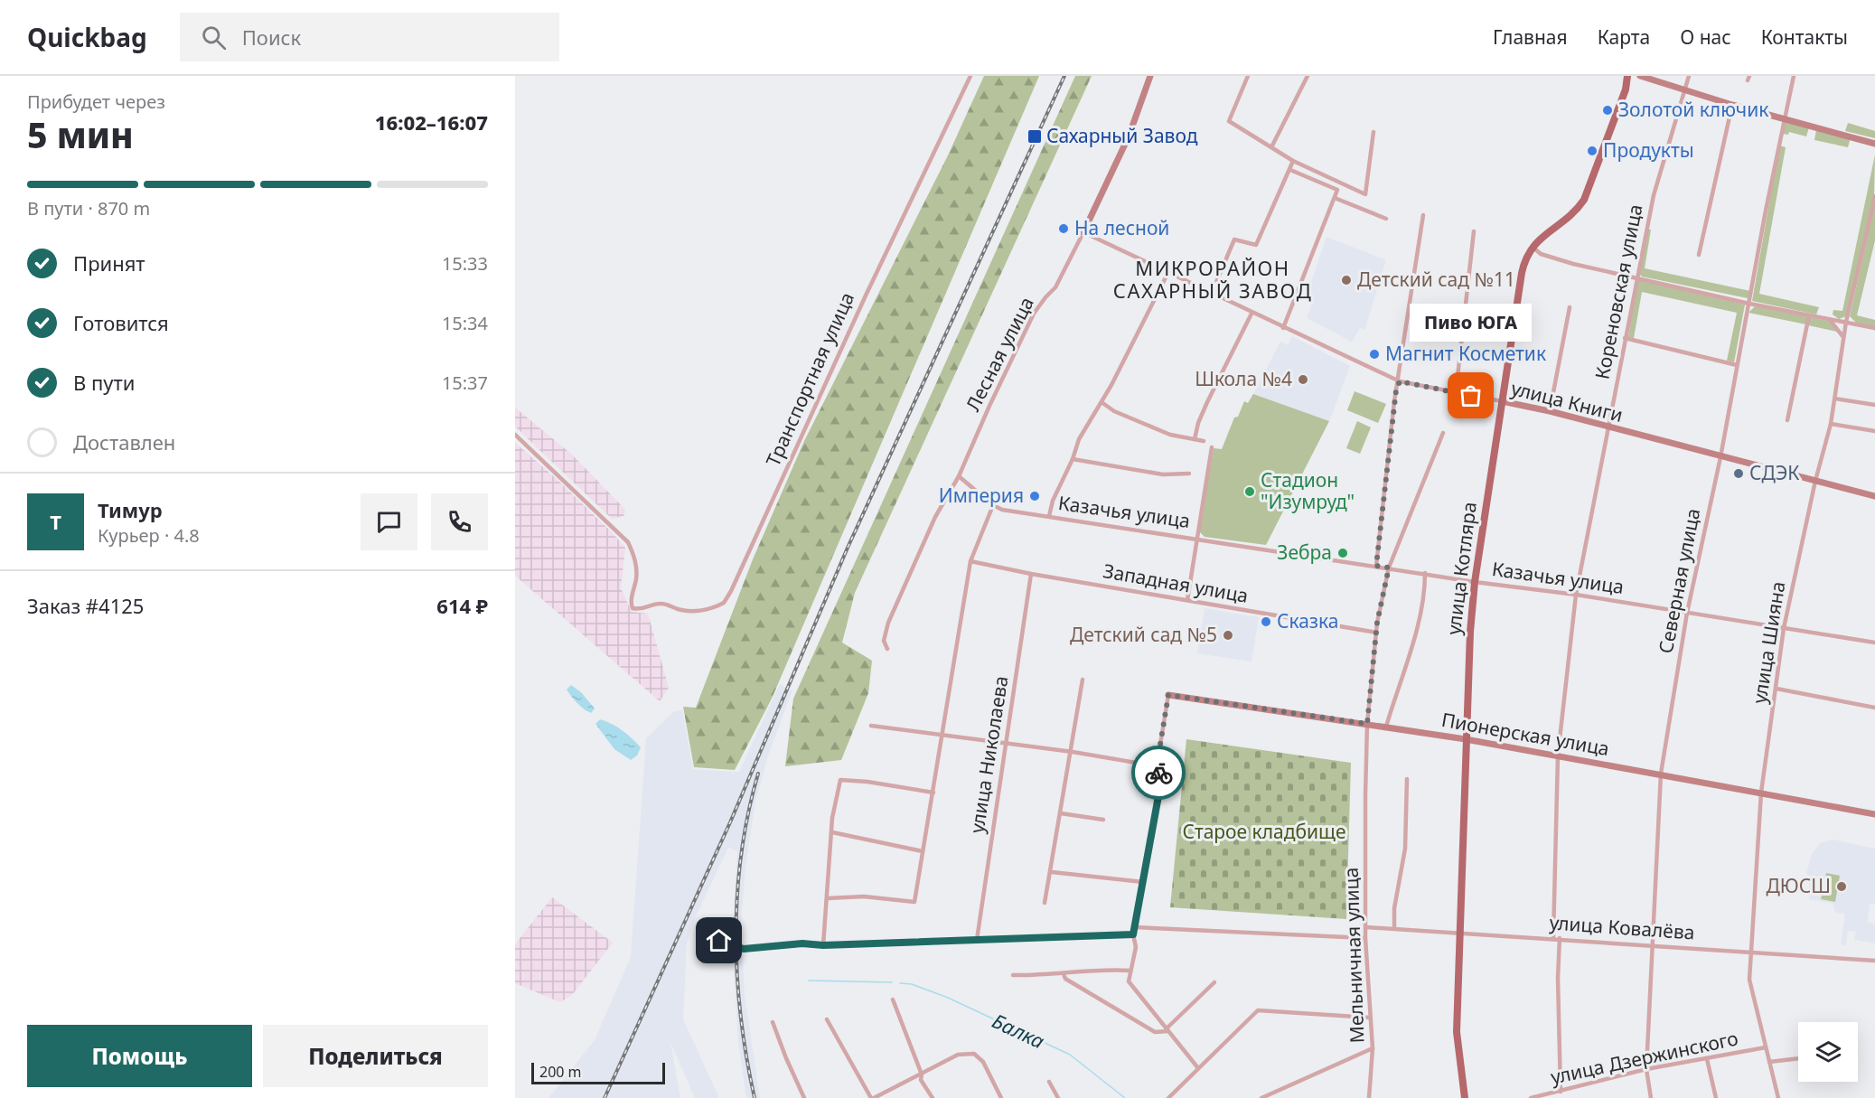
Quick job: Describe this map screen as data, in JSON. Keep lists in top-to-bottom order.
{
  "streets": {
    "main road": ["улица Котляра"],
    "street": [
      "Кореновская улица",
      "Лесная улица",
      "Транспортная улица",
      "улица Книги",
      "Казачья улица",
      "Северная улица",
      "Западная улица",
      "улица Шияна",
      "Пионерская улица",
      "улица Николаева",
      "улица Ковалёва",
      "Мельничная улица",
      "улица Дзержинского"
    ]
  },
  "crossings": [
    ["Кореновская улица", "улица Книги"],
    ["Кореновская улица", "Казачья улица"],
    ["Кореновская улица", "Пионерская улица"],
    ["Кореновская улица", "улица Ковалёва"],
    ["Лесная улица", "улица Книги"],
    ["Лесная улица", "Казачья улица"],
    ["улица Книги", "улица Котляра"],
    ["улица Книги", "Северная улица"],
    ["улица Книги", "улица Шияна"],
    ["Казачья улица", "улица Котляра"],
    ["Казачья улица", "Северная улица"],
    ["Казачья улица", "улица Шияна"],
    ["Казачья улица", "Мельничная улица"],
    ["улица Котляра", "Пионерская улица"],
    ["улица Котляра", "улица Ковалёва"],
    ["Северная улица", "Пионерская улица"],
    ["Северная улица", "улица Ковалёва"],
    ["Северная улица", "улица Дзержинского"],
    ["Западная улица", "улица Николаева"],
    ["Западная улица", "Мельничная улица"],
    ["улица Шияна", "Пионерская улица"],
    ["улица Шияна", "улица Ковалёва"],
    ["улица Шияна", "улица Дзержинского"],
    ["Пионерская улица", "Мельничная улица"],
    ["улица Ковалёва", "Мельничная улица"]
  ],
  "districts": ["МИКРОРАЙОН САХАРНЫЙ ЗАВОД"],
  "water": ["Балка"],
  "parks": ["Старое кладбище"],
  "places": {
    "other": [
      "Золотой ключик",
      "Продукты",
      "На лесной",
      "Детский сад №11",
      "Магнит Косметик",
      "Школа №4",
      "Пиво ЮГА",
      "СДЭК",
      "Стадион \"Изумруд\"",
      "Империя",
      "Зебра",
      "Сказка",
      "Детский сад №5",
      "ДЮСШ"
    ],
    "transit": ["Сахарный Завод"]
  },
  "scale_bar": "200 m",
  "page": {
    "header": "Quickbag",
    "search": "Поиск",
    "nav": [
      "Главная",
      "Карта",
      "О нас",
      "Контакты"
    ],
    "heading": ["5 мин", "Прибудет через", "16:02–16:07"],
    "panel": [
      "Тимур",
      "Курьер · 4.8",
      "Заказ #4125",
      "614 ₽"
    ],
    "bar": "В пути · 870 m",
    "list": [
      ["Принят", "15:33"],
      ["Готовится", "15:34"],
      ["В пути", "15:37"],
      "Доставлен"
    ],
    "bubble": "Пиво ЮГА",
    "round": "Т",
    "buttons": ["Помощь", "Поделиться"],
    "scale": "200 m"
  }
}
